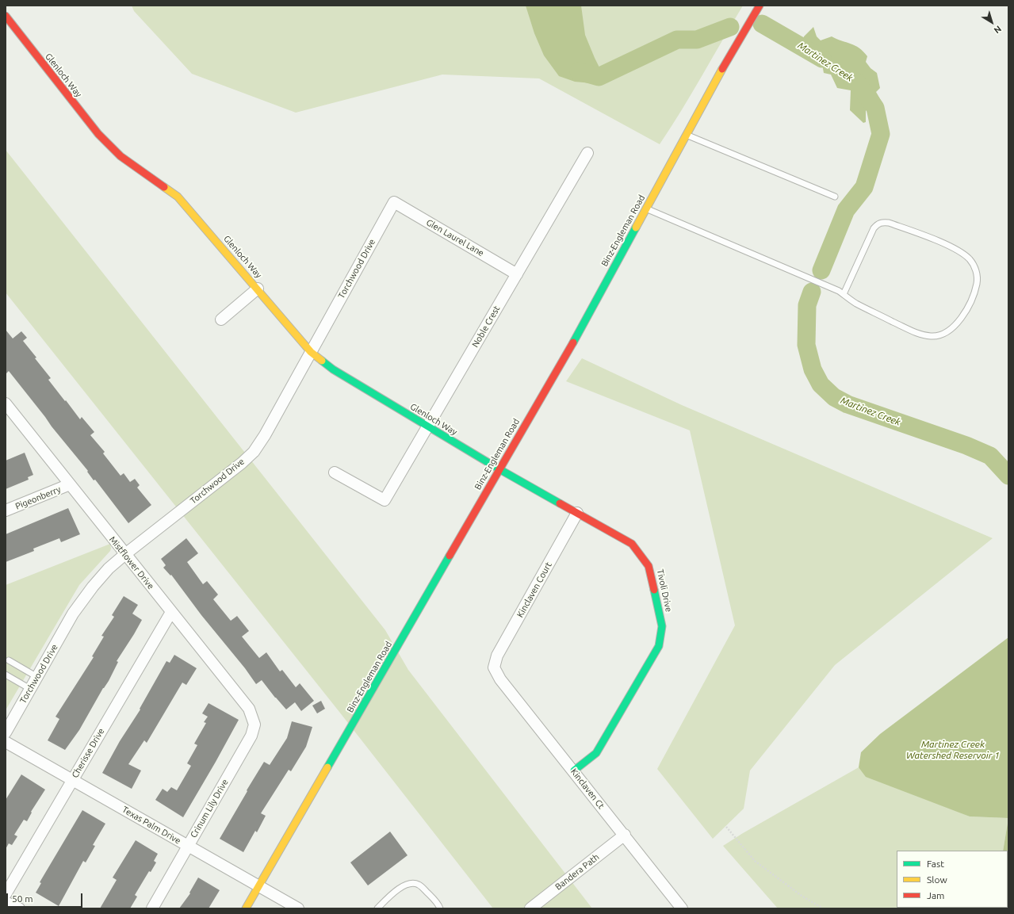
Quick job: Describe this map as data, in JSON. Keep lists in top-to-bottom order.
{
  "streets": {
    "street": [
      "Glenloch Way",
      "Binz-Engleman Road",
      "Glen Laurel Lane",
      "Torchwood Drive",
      "Noble Crest",
      "Pigeonberry",
      "Mistflower Drive",
      "Kinclaven Court",
      "Tivoli Drive",
      "Cherisse Drive",
      "Kinclaven Ct",
      "Crinum Lily Drive",
      "Texas Palm Drive",
      "Bandera Path"
    ]
  },
  "crossings": [
    ["Glenloch Way", "Binz-Engleman Road"],
    ["Glenloch Way", "Torchwood Drive"],
    ["Glenloch Way", "Noble Crest"],
    ["Glenloch Way", "Tivoli Drive"],
    ["Binz-Engleman Road", "Tivoli Drive"],
    ["Binz-Engleman Road", "Texas Palm Drive"],
    ["Glen Laurel Lane", "Torchwood Drive"],
    ["Glen Laurel Lane", "Noble Crest"],
    ["Torchwood Drive", "Mistflower Drive"],
    ["Pigeonberry", "Mistflower Drive"],
    ["Mistflower Drive", "Cherisse Drive"],
    ["Mistflower Drive", "Crinum Lily Drive"],
    ["Kinclaven Court", "Tivoli Drive"],
    ["Kinclaven Court", "Kinclaven Ct"],
    ["Tivoli Drive", "Kinclaven Ct"],
    ["Cherisse Drive", "Texas Palm Drive"],
    ["Kinclaven Ct", "Bandera Path"],
    ["Crinum Lily Drive", "Texas Palm Drive"]
  ],
  "water": ["Martinez Creek", "Martinez Creek Watershed Reservoir 1"],
  "legend": ["Fast", "Slow", "Jam"],
  "scale_bar": "50 m",
  "north": "bottom right"
}
